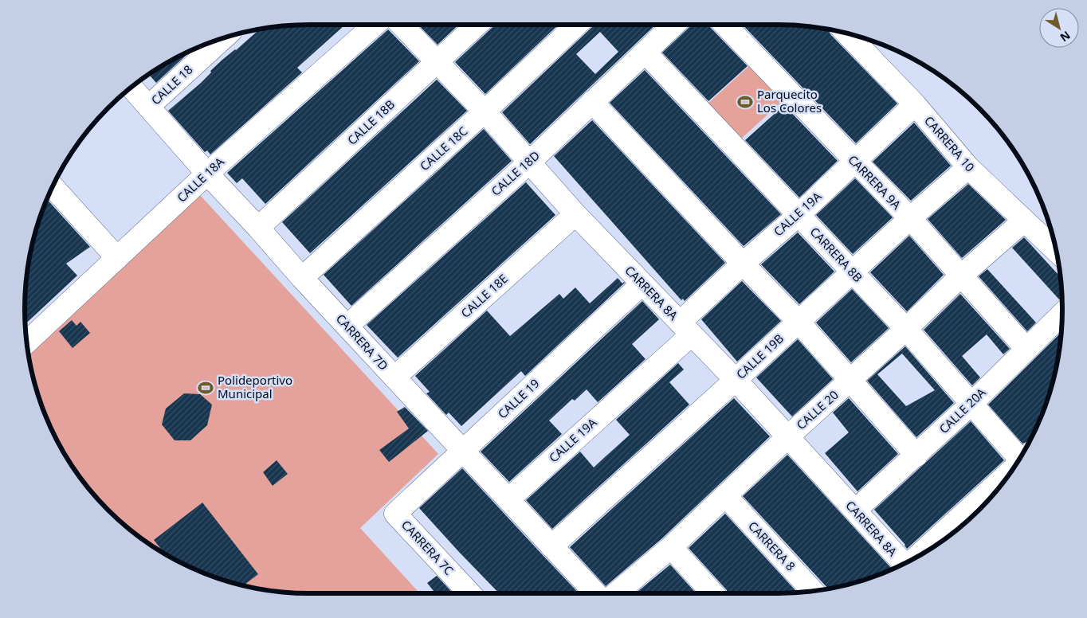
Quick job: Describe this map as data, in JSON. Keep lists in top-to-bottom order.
{
  "streets": {
    "street": [
      "CALLE 18",
      "CALLE 18B",
      "CARRERA 10",
      "CALLE 18C",
      "CALLE 18D",
      "CALLE 18A",
      "CARRERA 9A",
      "CALLE 19A",
      "CARRERA 8B",
      "CARRERA 8A",
      "CALLE 18E",
      "CARRERA 7D",
      "CALLE 19B",
      "CALLE 19",
      "CALLE 20",
      "CALLE 20A",
      "CARRERA 8",
      "CARRERA 7C"
    ]
  },
  "crossings": [
    ["CALLE 18", "CARRERA 7D"],
    ["CALLE 18B", "CARRERA 8A"],
    ["CALLE 18B", "CARRERA 7D"],
    ["CARRERA 10", "CALLE 19A"],
    ["CARRERA 10", "CALLE 19B"],
    ["CARRERA 10", "CALLE 20"],
    ["CALLE 18C", "CARRERA 8A"],
    ["CALLE 18C", "CARRERA 7D"],
    ["CALLE 18D", "CARRERA 8B"],
    ["CALLE 18D", "CARRERA 8A"],
    ["CALLE 18D", "CARRERA 7D"],
    ["CALLE 18A", "CARRERA 7D"],
    ["CARRERA 9A", "CALLE 19A"],
    ["CARRERA 9A", "CALLE 19B"],
    ["CARRERA 9A", "CALLE 20"],
    ["CARRERA 9A", "CALLE 20A"],
    ["CALLE 19A", "CARRERA 8B"],
    ["CALLE 19A", "CARRERA 8A"],
    ["CALLE 19A", "CARRERA 7D"],
    ["CARRERA 8B", "CALLE 19B"],
    ["CARRERA 8B", "CALLE 20"],
    ["CARRERA 8B", "CALLE 20A"],
    ["CARRERA 8A", "CALLE 18E"],
    ["CARRERA 8A", "CALLE 19B"],
    ["CARRERA 8A", "CALLE 19"],
    ["CARRERA 8A", "CALLE 20"],
    ["CARRERA 8A", "CALLE 20A"],
    ["CALLE 18E", "CARRERA 7D"],
    ["CARRERA 7D", "CALLE 19B"],
    ["CARRERA 7D", "CALLE 19"],
    ["CALLE 19", "CARRERA 7C"],
    ["CALLE 20", "CARRERA 8"]
  ],
  "places": {
    "sports": ["Parquecito Los Colores", "Polideportivo Municipal"]
  },
  "north": "bottom right"
}
